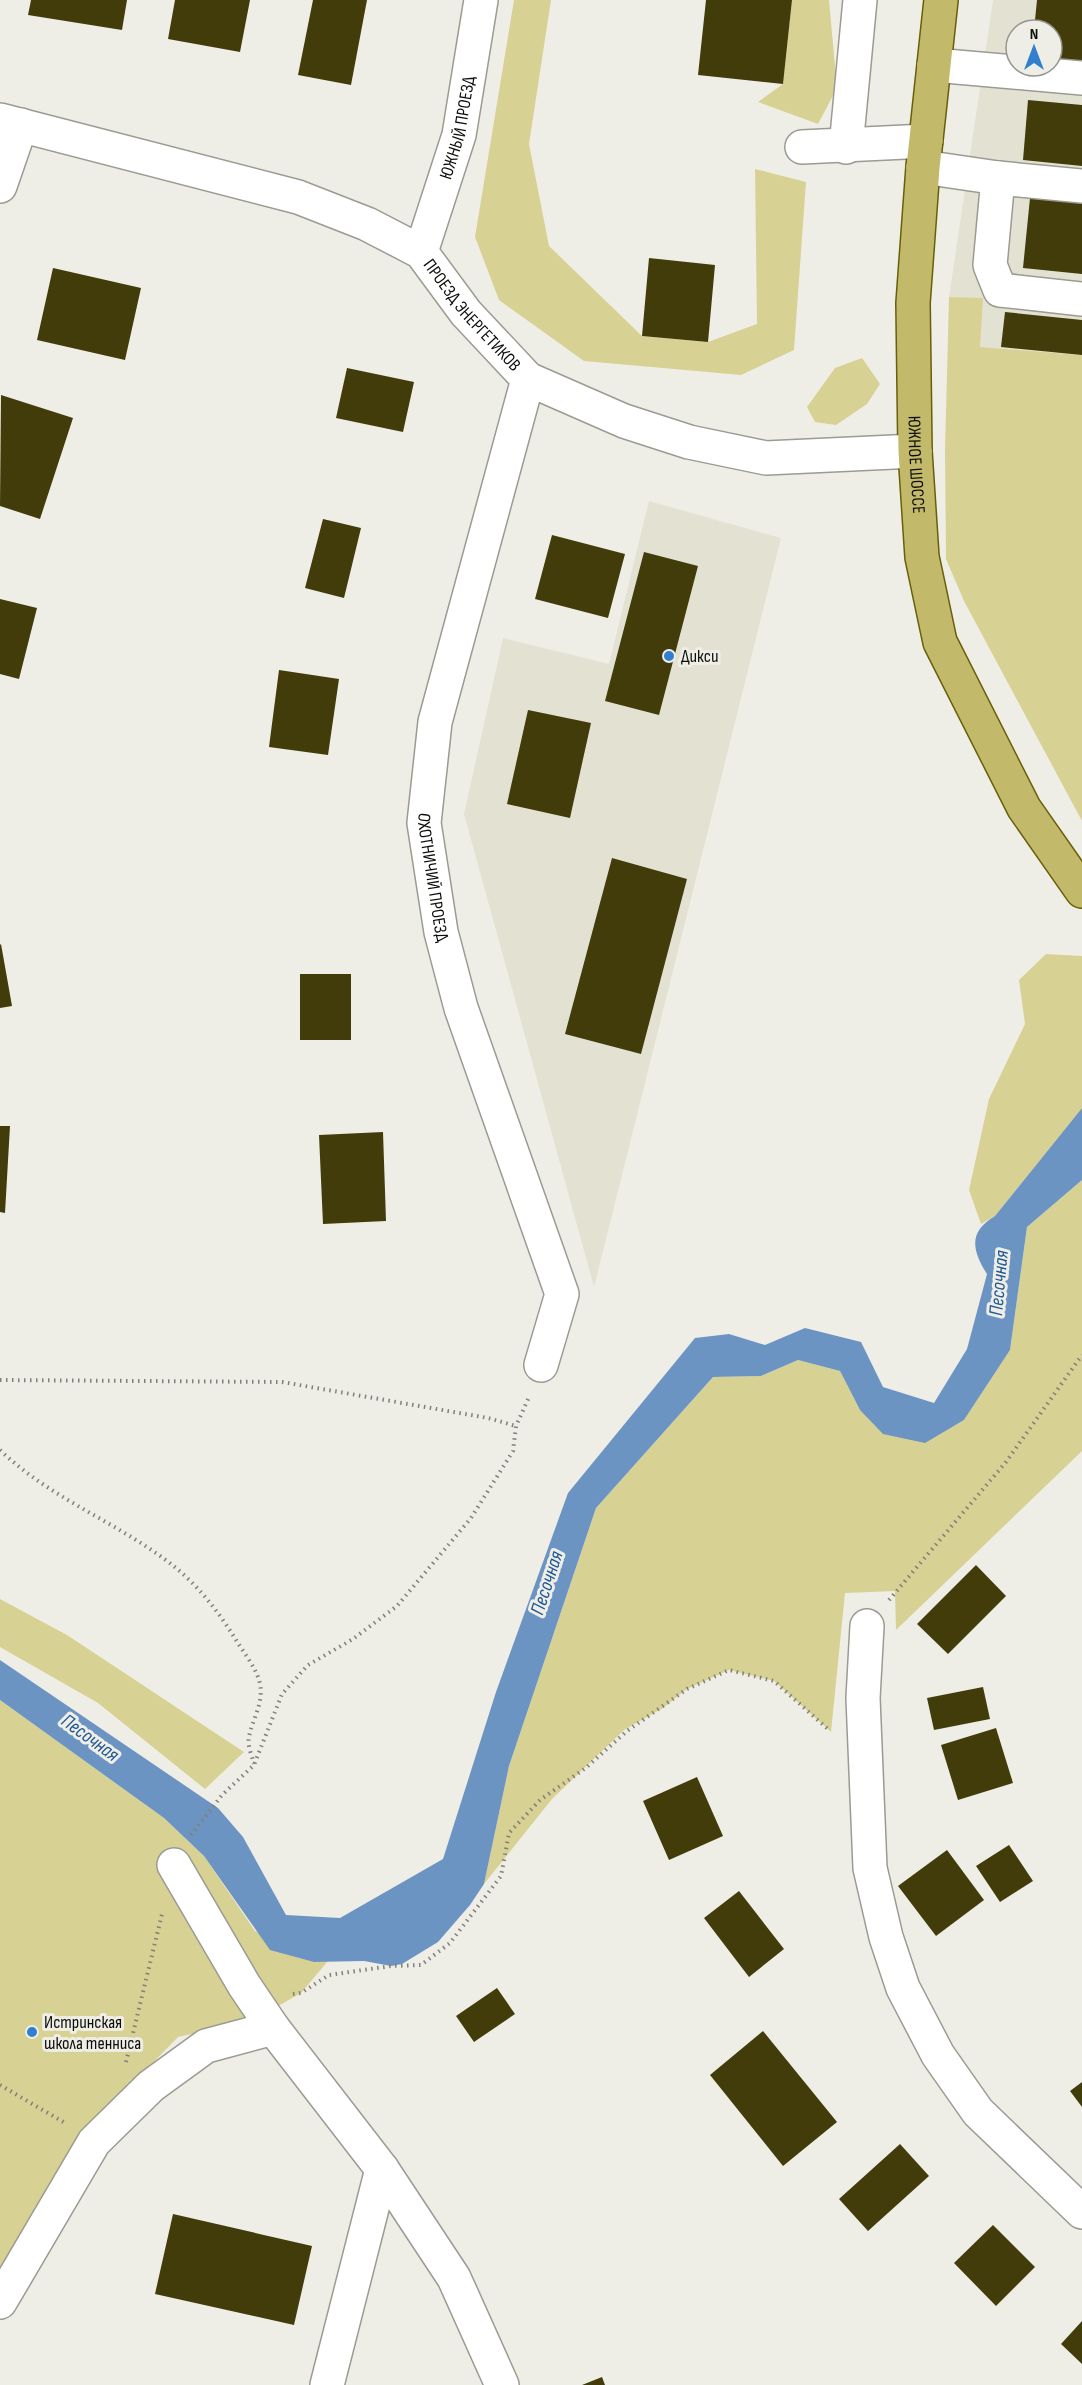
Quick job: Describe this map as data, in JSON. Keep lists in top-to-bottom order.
{
  "streets": {
    "main road": ["ЮЖНОЕ ШОССЕ"],
    "street": ["ЮЖНЫЙ ПРОЕЗД", "ПРОЕЗД ЭНЕРГЕТИКОВ", "ОХОТНИЧИЙ ПРОЕЗД"]
  },
  "crossings": [
    ["ЮЖНЫЙ ПРОЕЗД", "ПРОЕЗД ЭНЕРГЕТИКОВ"],
    ["ПРОЕЗД ЭНЕРГЕТИКОВ", "ЮЖНОЕ ШОССЕ"],
    ["ПРОЕЗД ЭНЕРГЕТИКОВ", "ОХОТНИЧИЙ ПРОЕЗД"]
  ],
  "water": ["Песочная"],
  "places": ["Дикси", "Истринская школа тенниса"],
  "north": "top"
}
